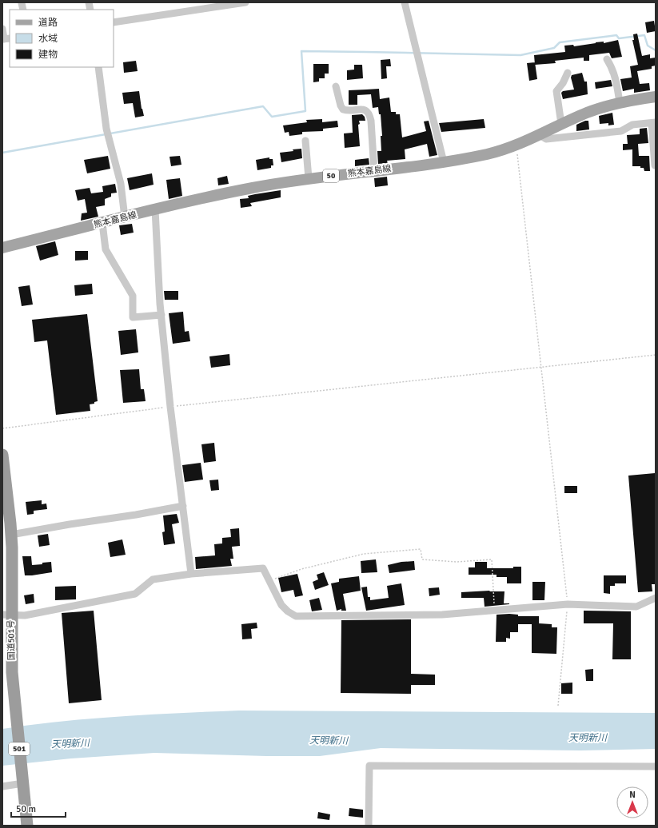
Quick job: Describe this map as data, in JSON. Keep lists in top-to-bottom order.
{
  "streets": {
    "highway": ["国道501号", "501"],
    "main road": ["熊本嘉島線", "50"]
  },
  "water": ["天明新川"],
  "legend": ["道路", "水域", "建物"],
  "scale_bar": "50 m",
  "north": "top"
}
